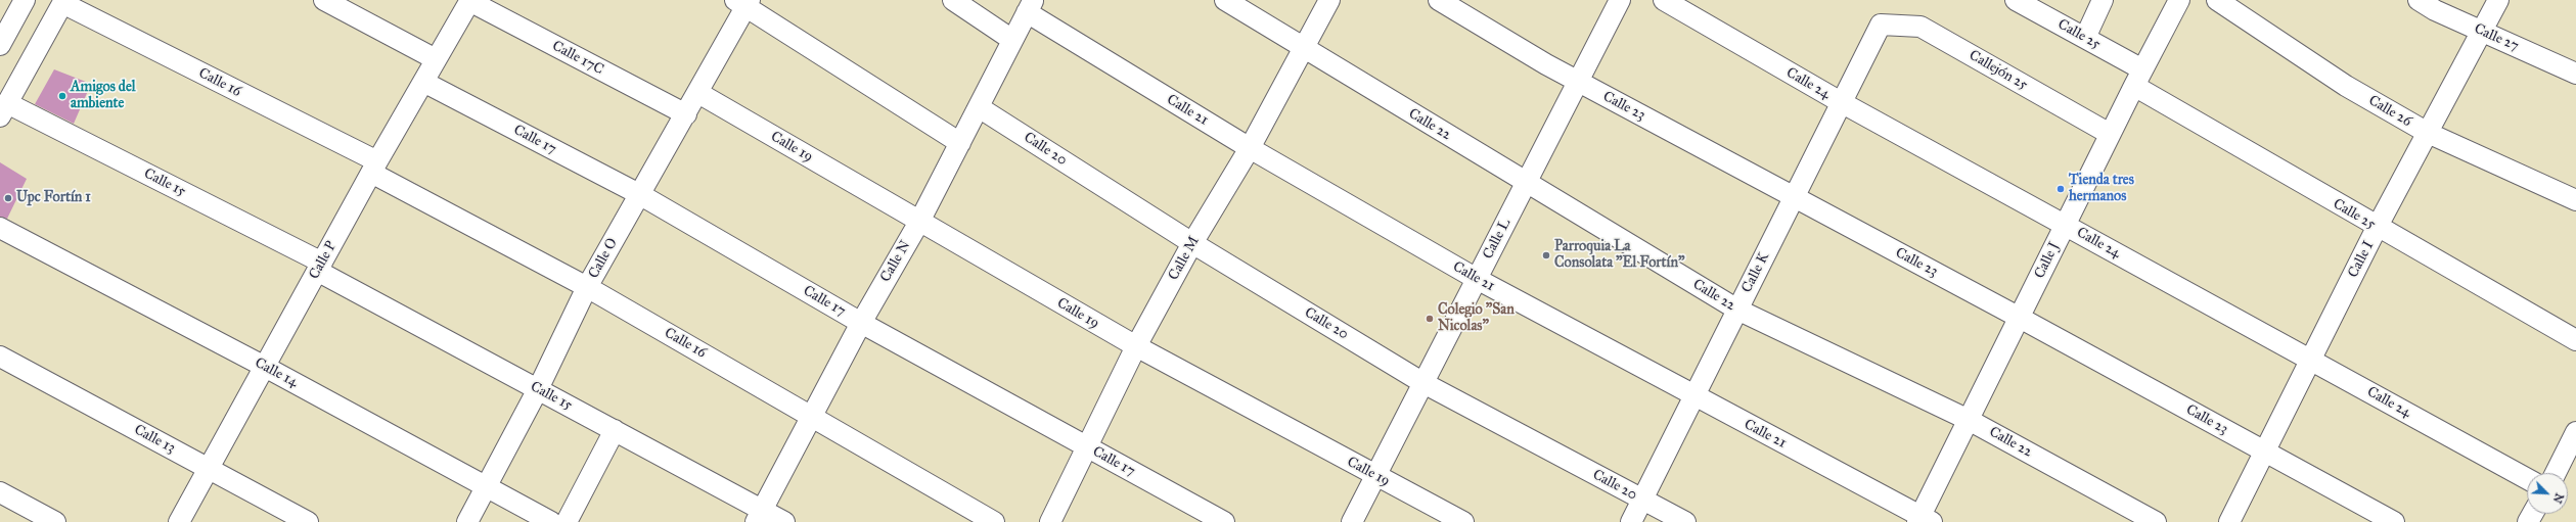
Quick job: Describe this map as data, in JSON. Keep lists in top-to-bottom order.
{
  "streets": {
    "street": [
      "Calle 25",
      "Calle 27",
      "Calle 17C",
      "Callejón 25",
      "Calle 16",
      "Calle 24",
      "Calle 23",
      "Calle 21",
      "Calle 26",
      "Calle 22",
      "Calle 17",
      "Calle 19",
      "Calle 20",
      "Calle 15",
      "Calle L",
      "Calle O",
      "Calle M",
      "Calle I",
      "Calle P",
      "Calle J",
      "Calle N",
      "Calle K",
      "Calle 14",
      "Calle 13"
    ]
  },
  "crossings": [
    ["Calle 25", "Calle I"],
    ["Calle 25", "Calle J"],
    ["Calle 27", "Calle I"],
    ["Calle 17C", "Calle O"],
    ["Calle 17C", "Calle P"],
    ["Callejón 25", "Calle J"],
    ["Callejón 25", "Calle K"],
    ["Calle 16", "Calle O"],
    ["Calle 16", "Calle P"],
    ["Calle 16", "Calle N"],
    ["Calle 24", "Calle I"],
    ["Calle 24", "Calle J"],
    ["Calle 24", "Calle K"],
    ["Calle 23", "Calle L"],
    ["Calle 23", "Calle I"],
    ["Calle 23", "Calle J"],
    ["Calle 23", "Calle K"],
    ["Calle 21", "Calle L"],
    ["Calle 21", "Calle M"],
    ["Calle 21", "Calle J"],
    ["Calle 21", "Calle N"],
    ["Calle 21", "Calle K"],
    ["Calle 26", "Calle I"],
    ["Calle 22", "Calle L"],
    ["Calle 22", "Calle M"],
    ["Calle 22", "Calle J"],
    ["Calle 22", "Calle K"],
    ["Calle 17", "Calle O"],
    ["Calle 17", "Calle M"],
    ["Calle 17", "Calle P"],
    ["Calle 17", "Calle N"],
    ["Calle 19", "Calle L"],
    ["Calle 19", "Calle O"],
    ["Calle 19", "Calle M"],
    ["Calle 19", "Calle N"],
    ["Calle 20", "Calle L"],
    ["Calle 20", "Calle M"],
    ["Calle 20", "Calle N"],
    ["Calle 20", "Calle K"],
    ["Calle 15", "Calle O"],
    ["Calle 15", "Calle P"],
    ["Calle 15", "Calle N"],
    ["Calle O", "Calle 14"],
    ["Calle P", "Calle 14"],
    ["Calle P", "Calle 13"]
  ],
  "places": [
    "Amigos del ambiente",
    "Tienda tres hermanos",
    "Upc Fortín 1",
    "Parroquia La Consolata \"El Fortín\"",
    "Colegio \"San Nicolas\""
  ],
  "north": "bottom right"
}
